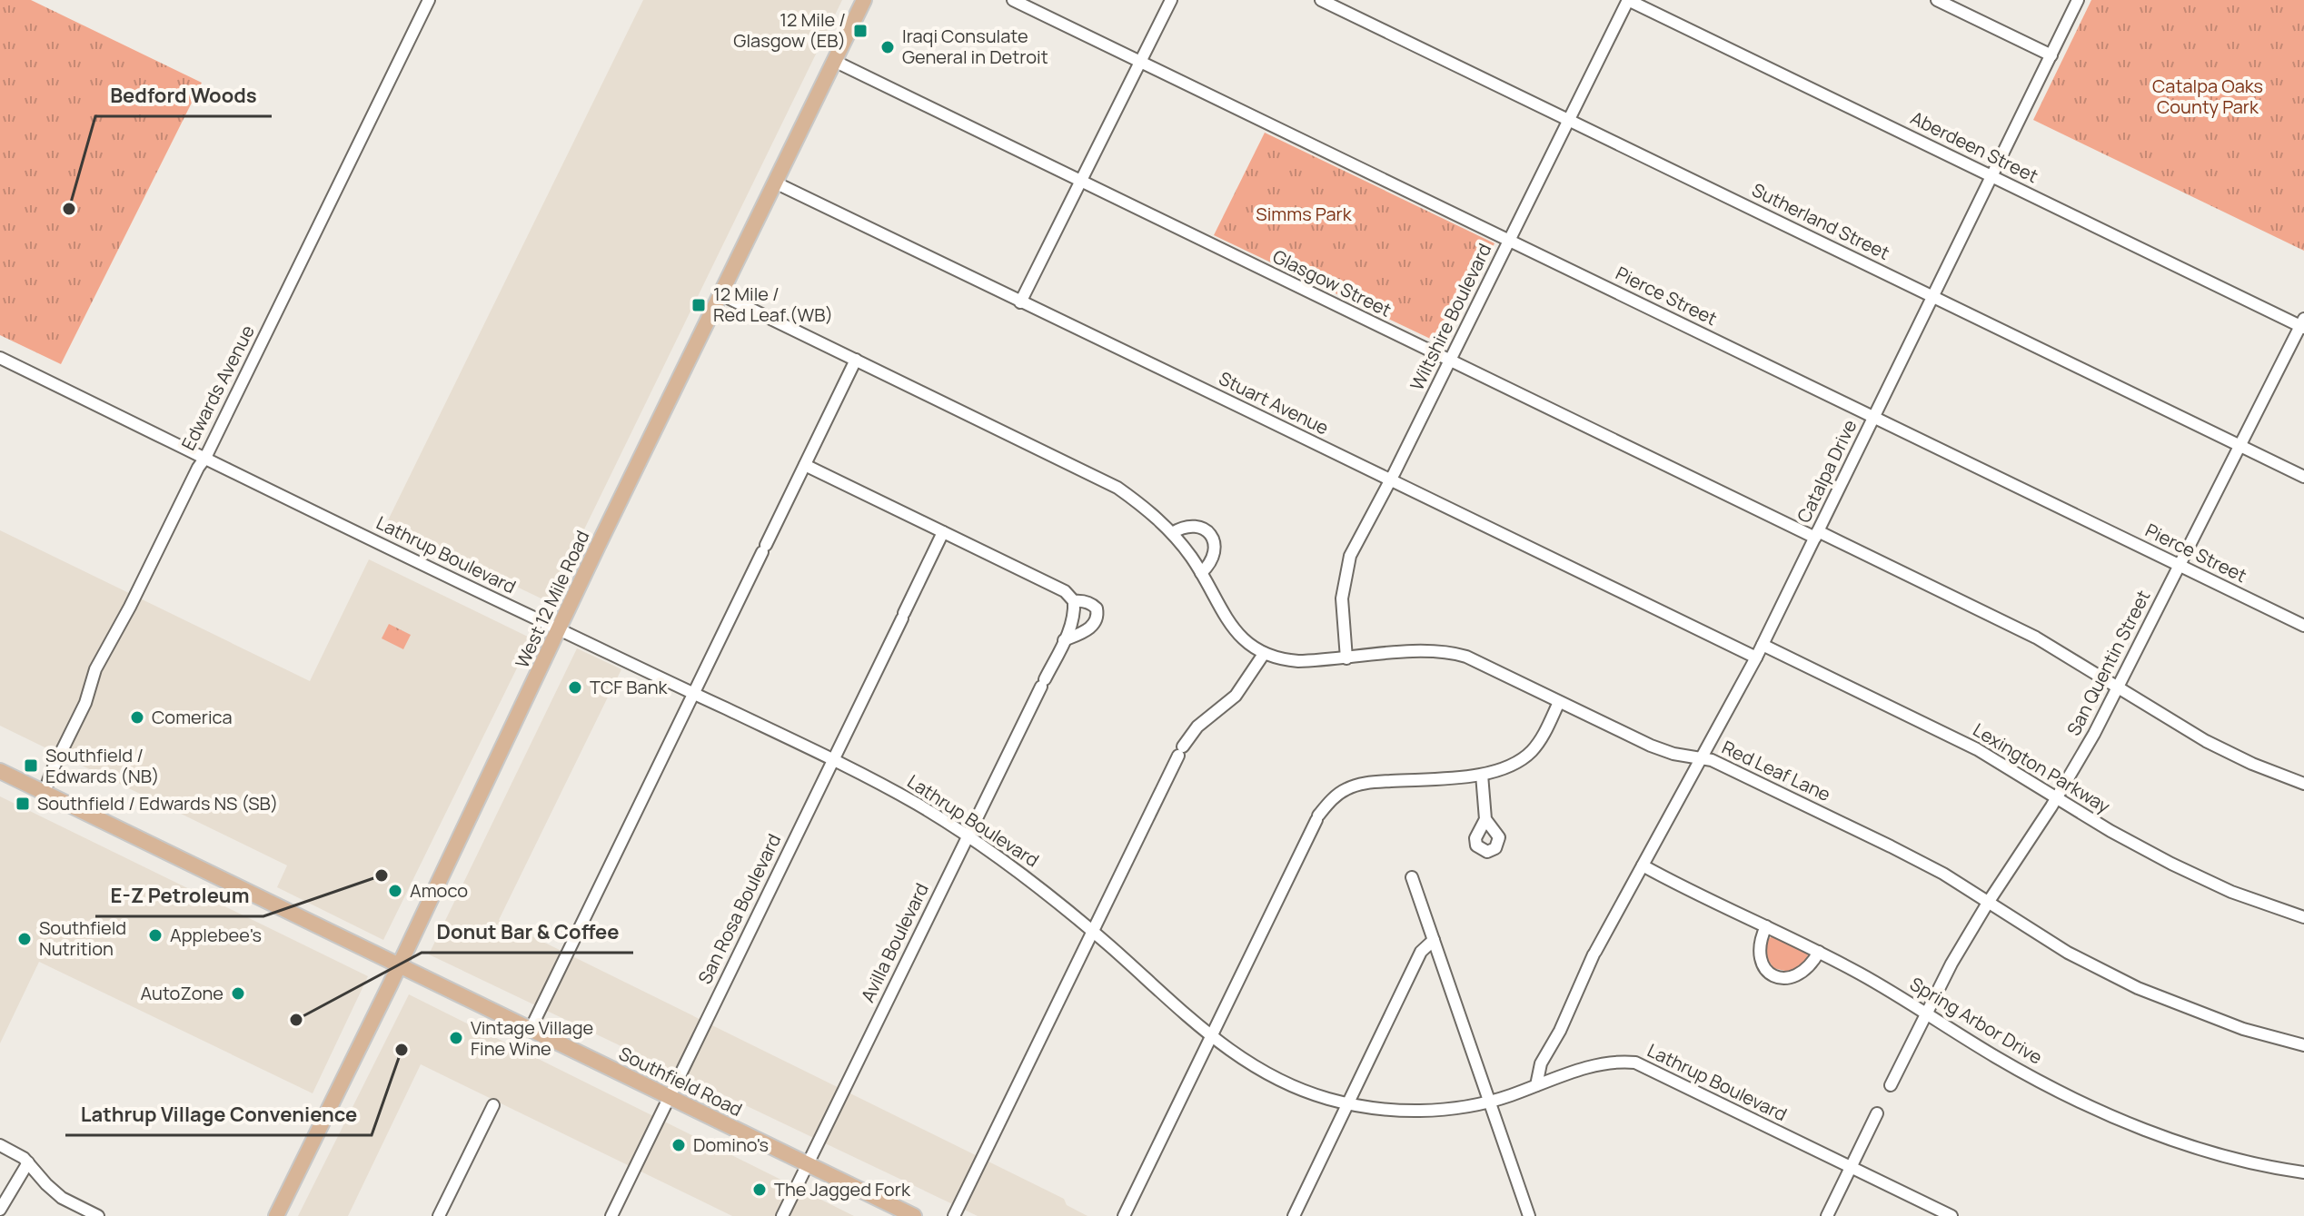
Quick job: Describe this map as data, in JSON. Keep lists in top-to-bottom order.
{
  "streets": {
    "main road": ["West 12 Mile Road", "Southfield Road"],
    "street": [
      "Aberdeen Street",
      "Sutherland Street",
      "Glasgow Street",
      "Pierce Street",
      "Wiltshire Boulevard",
      "Edwards Avenue",
      "Stuart Avenue",
      "Catalpa Drive",
      "Lathrup Boulevard",
      "San Quentin Street",
      "Lexington Parkway",
      "Red Leaf Lane",
      "San Rosa Boulevard",
      "Avilla Boulevard",
      "Spring Arbor Drive"
    ]
  },
  "crossings": [
    ["Aberdeen Street", "Wiltshire Boulevard"],
    ["Aberdeen Street", "Catalpa Drive"],
    ["Aberdeen Street", "San Quentin Street"],
    ["Sutherland Street", "Wiltshire Boulevard"],
    ["Sutherland Street", "Catalpa Drive"],
    ["Sutherland Street", "San Quentin Street"],
    ["Glasgow Street", "Wiltshire Boulevard"],
    ["Glasgow Street", "Catalpa Drive"],
    ["Glasgow Street", "West 12 Mile Road"],
    ["Glasgow Street", "San Quentin Street"],
    ["Pierce Street", "Wiltshire Boulevard"],
    ["Pierce Street", "Catalpa Drive"],
    ["Pierce Street", "San Quentin Street"],
    ["Wiltshire Boulevard", "Stuart Avenue"],
    ["Wiltshire Boulevard", "Red Leaf Lane"],
    ["Edwards Avenue", "Lathrup Boulevard"],
    ["Edwards Avenue", "Southfield Road"],
    ["Stuart Avenue", "Catalpa Drive"],
    ["Stuart Avenue", "West 12 Mile Road"],
    ["Catalpa Drive", "Lathrup Boulevard"],
    ["Catalpa Drive", "Lexington Parkway"],
    ["Catalpa Drive", "Red Leaf Lane"],
    ["Catalpa Drive", "Spring Arbor Drive"],
    ["Lathrup Boulevard", "West 12 Mile Road"],
    ["Lathrup Boulevard", "San Rosa Boulevard"],
    ["Lathrup Boulevard", "Avilla Boulevard"],
    ["West 12 Mile Road", "Red Leaf Lane"],
    ["West 12 Mile Road", "Southfield Road"],
    ["San Quentin Street", "Lexington Parkway"],
    ["San Quentin Street", "Red Leaf Lane"],
    ["San Quentin Street", "Spring Arbor Drive"],
    ["San Rosa Boulevard", "Southfield Road"],
    ["Avilla Boulevard", "Southfield Road"]
  ],
  "parks": ["Catalpa Oaks County Park", "Simms Park"],
  "places": {
    "transit": [
      "12 Mile / Glasgow (EB)",
      "12 Mile / Red Leaf (WB)",
      "Southfield / Edwards (NB)",
      "Southfield / Edwards NS (SB)"
    ],
    "other": [
      "Iraqi Consulate General in Detroit",
      "Bedford Woods",
      "TCF Bank",
      "Comerica",
      "E-Z Petroleum",
      "Amoco",
      "Applebee's",
      "Southfield Nutrition",
      "AutoZone",
      "Donut Bar & Coffee",
      "Vintage Village Fine Wine",
      "Lathrup Village Convenience",
      "Domino's",
      "The Jagged Fork"
    ]
  }
}
